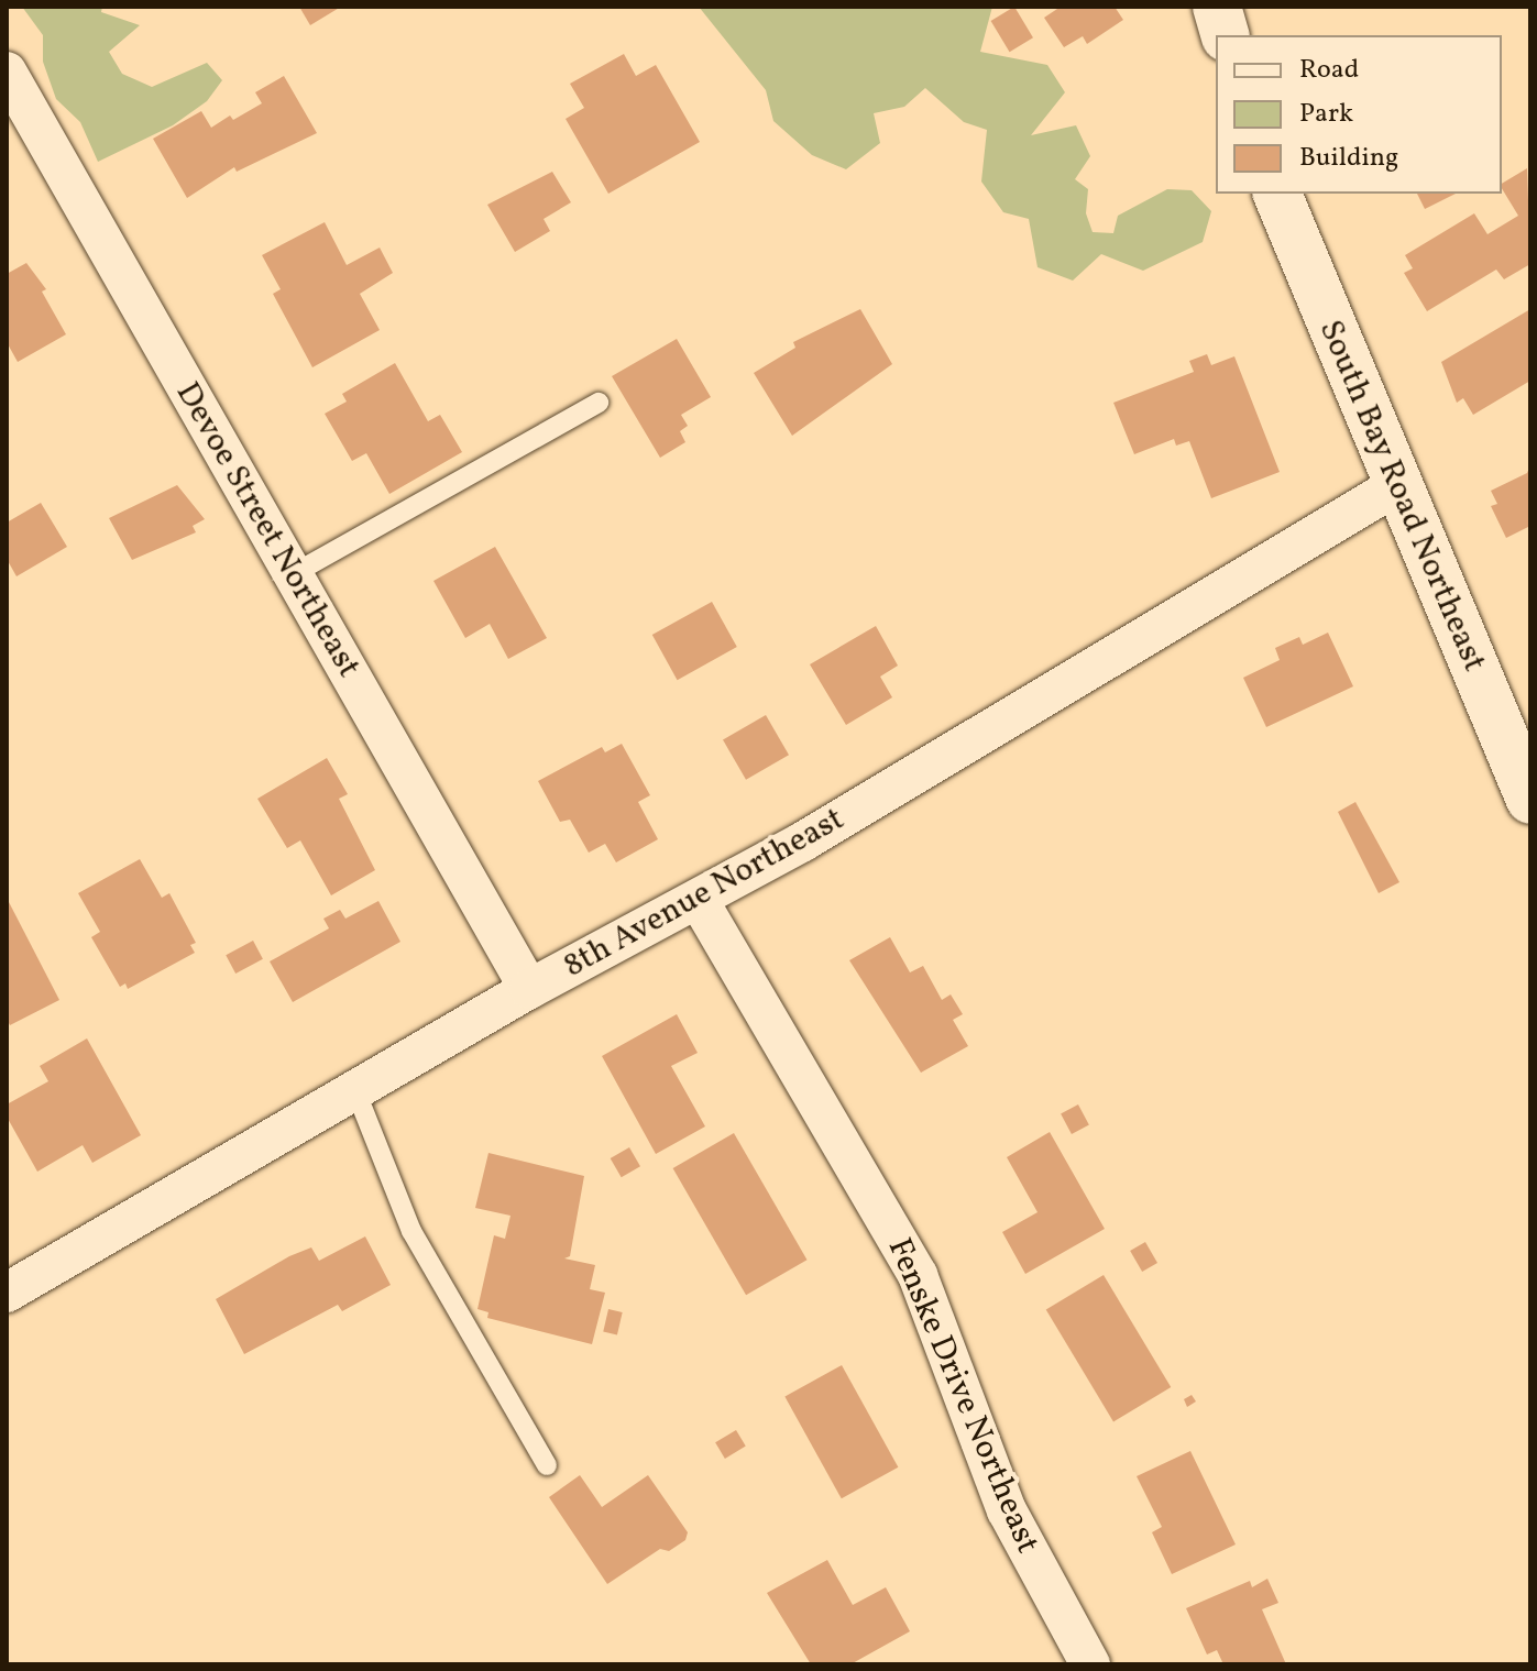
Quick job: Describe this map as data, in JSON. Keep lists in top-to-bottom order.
{
  "streets": {
    "street": [
      "South Bay Road Northeast",
      "Devoe Street Northeast",
      "8th Avenue Northeast",
      "Fenske Drive Northeast"
    ]
  },
  "crossings": [
    ["South Bay Road Northeast", "8th Avenue Northeast"],
    ["Devoe Street Northeast", "8th Avenue Northeast"],
    ["8th Avenue Northeast", "Fenske Drive Northeast"]
  ],
  "legend": ["Road", "Park", "Building"]
}
